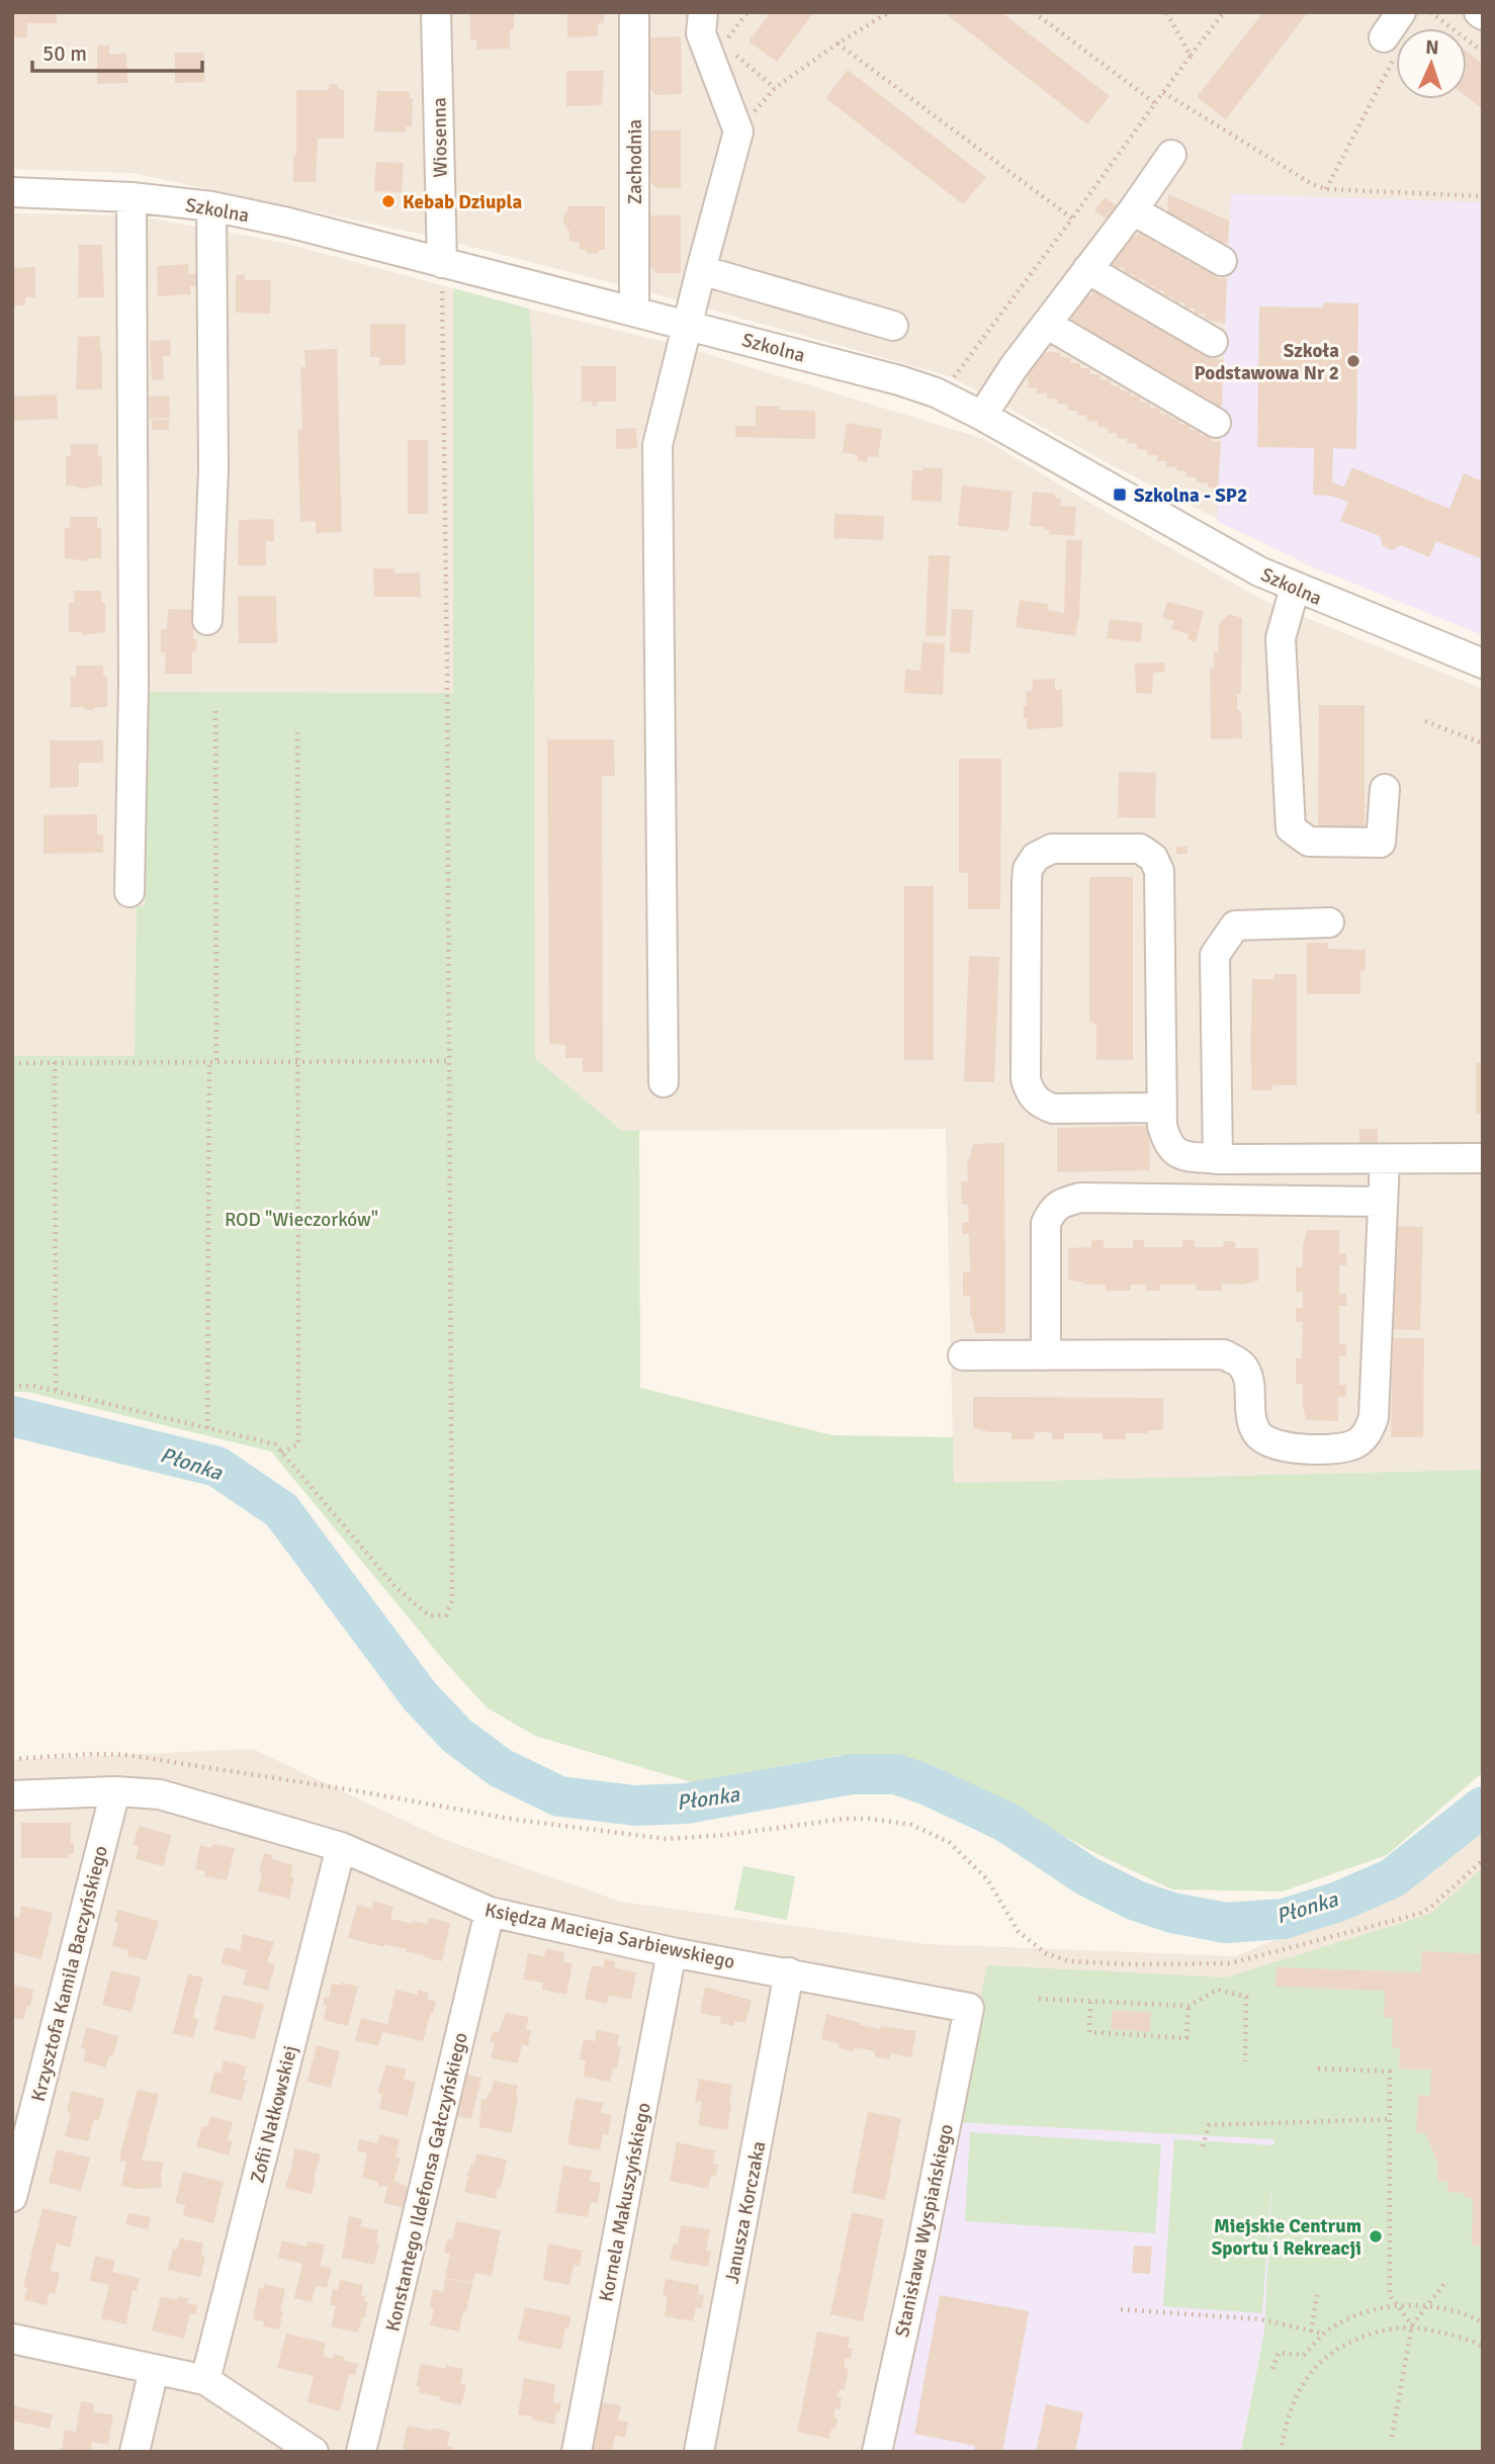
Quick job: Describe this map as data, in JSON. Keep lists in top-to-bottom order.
{
  "streets": {
    "street": [
      "Wiosenna",
      "Zachodnia",
      "Szkolna",
      "Księdza Macieja Sarbiewskiego",
      "Krzysztofa Kamila Baczyńskiego",
      "Zofii Nałkowskiej",
      "Konstantego Ildefonsa Gałczyńskiego",
      "Kornela Makuszyńskiego",
      "Janusza Korczaka",
      "Stanisława Wyspiańskiego"
    ]
  },
  "crossings": [
    ["Wiosenna", "Szkolna"],
    ["Zachodnia", "Szkolna"],
    ["Księdza Macieja Sarbiewskiego", "Krzysztofa Kamila Baczyńskiego"],
    ["Księdza Macieja Sarbiewskiego", "Zofii Nałkowskiej"],
    ["Księdza Macieja Sarbiewskiego", "Konstantego Ildefonsa Gałczyńskiego"],
    ["Księdza Macieja Sarbiewskiego", "Kornela Makuszyńskiego"],
    ["Księdza Macieja Sarbiewskiego", "Janusza Korczaka"],
    ["Księdza Macieja Sarbiewskiego", "Stanisława Wyspiańskiego"]
  ],
  "water": ["Płonka"],
  "parks": ["ROD \"Wieczorków\""],
  "places": {
    "other": ["Kebab Dziupla", "Szkoła Podstawowa Nr 2", "Miejskie Centrum Sportu i Rekreacji"],
    "transit": ["Szkolna - SP2"]
  },
  "scale_bar": "50 m",
  "north": "top"
}
